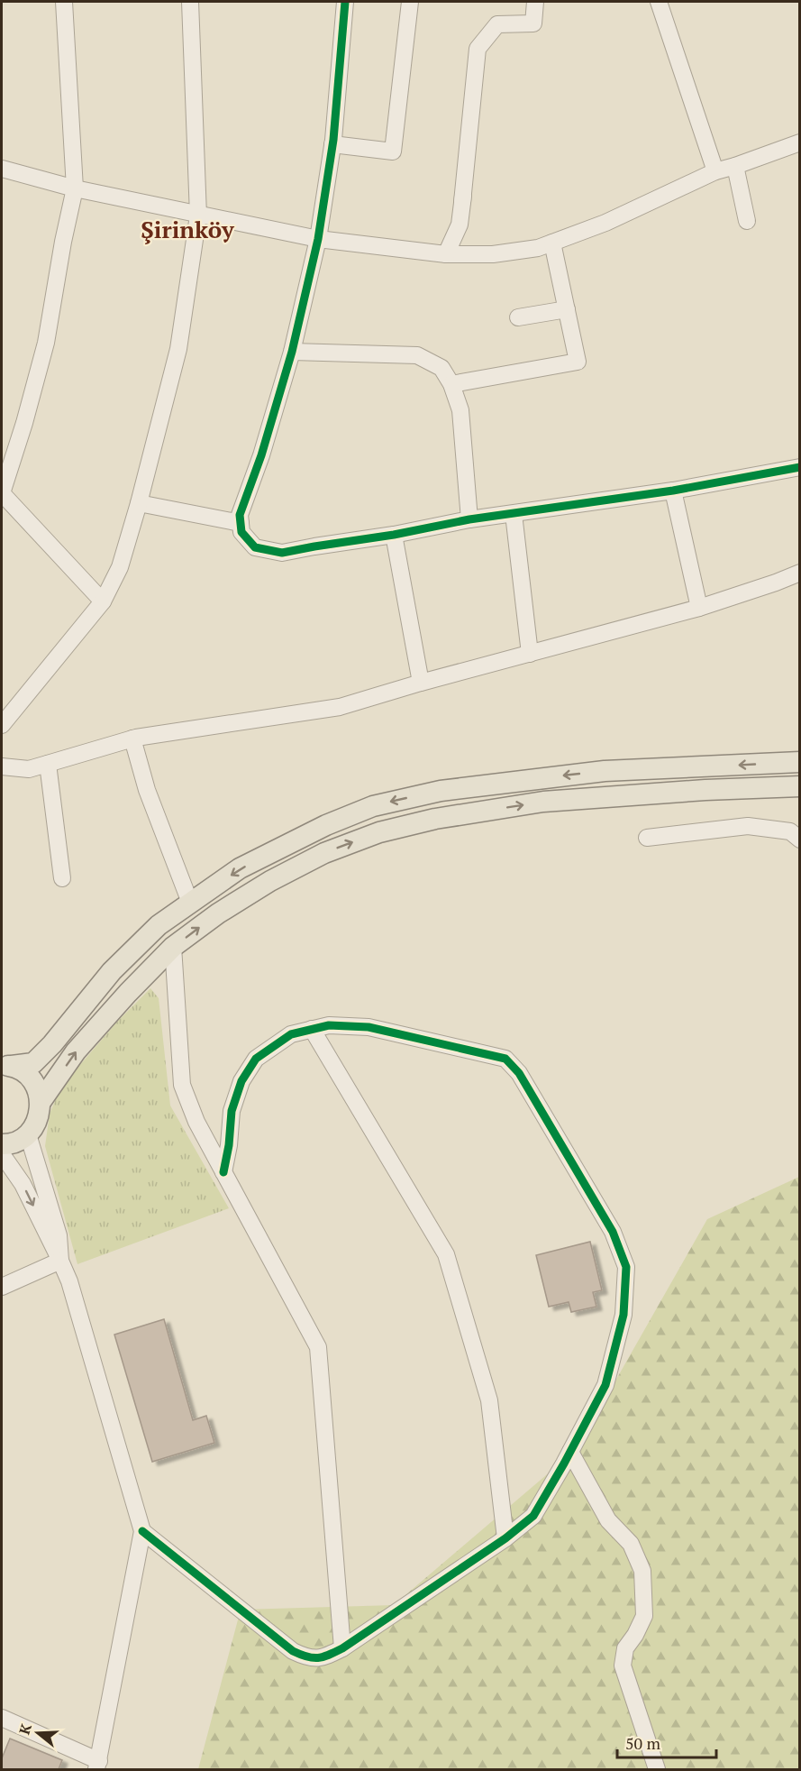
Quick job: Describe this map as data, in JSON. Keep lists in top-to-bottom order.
{
  "districts": ["Şirinköy"],
  "scale_bar": "50 m",
  "north": "left"
}
